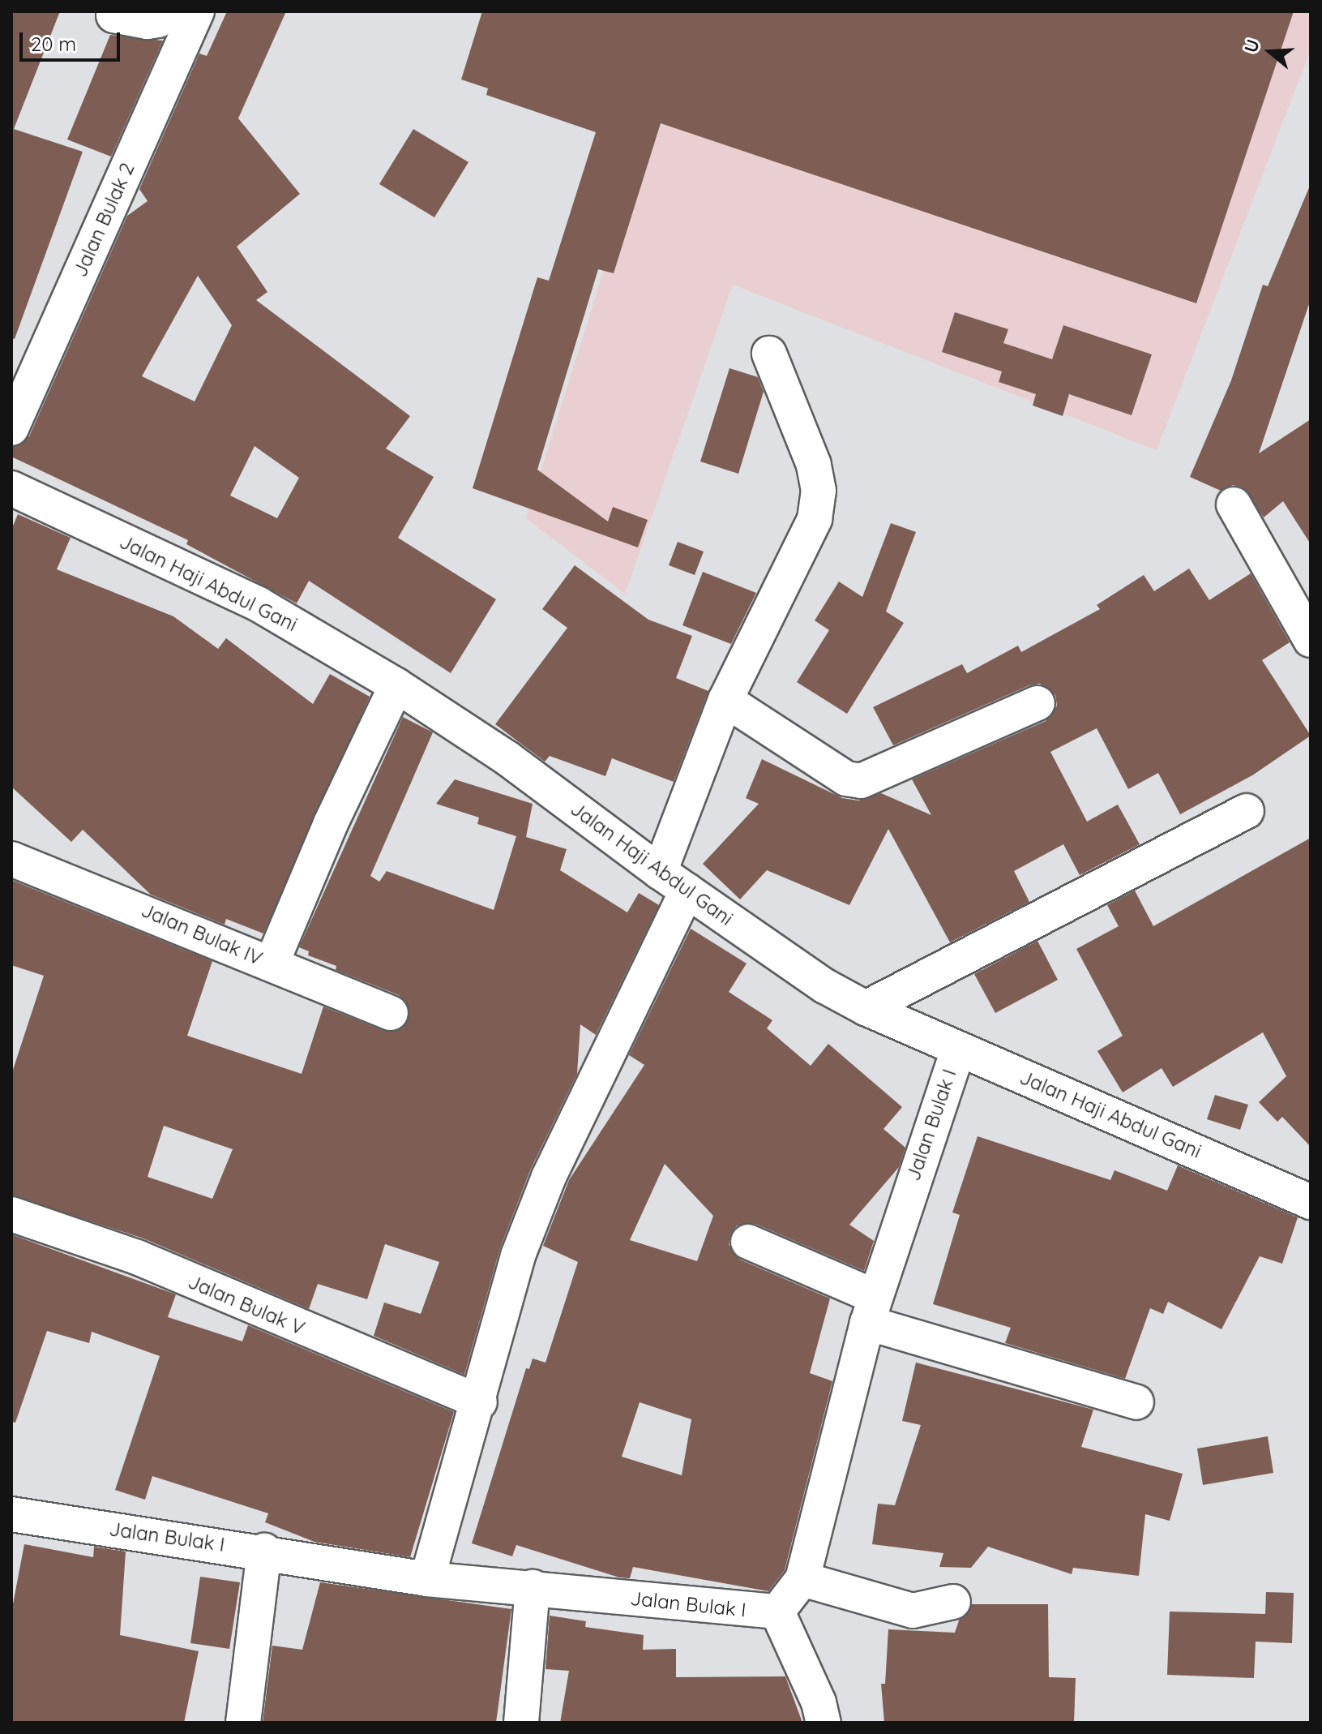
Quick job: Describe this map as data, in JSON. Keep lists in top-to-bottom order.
{
  "streets": {
    "street": [
      "Jalan Bulak 2",
      "Jalan Haji Abdul Gani",
      "Jalan Bulak IV",
      "Jalan Bulak I",
      "Jalan Bulak V"
    ]
  },
  "crossings": [
    ["Jalan Haji Abdul Gani", "Jalan Bulak I"]
  ],
  "scale_bar": "20 m",
  "north": "left"
}
